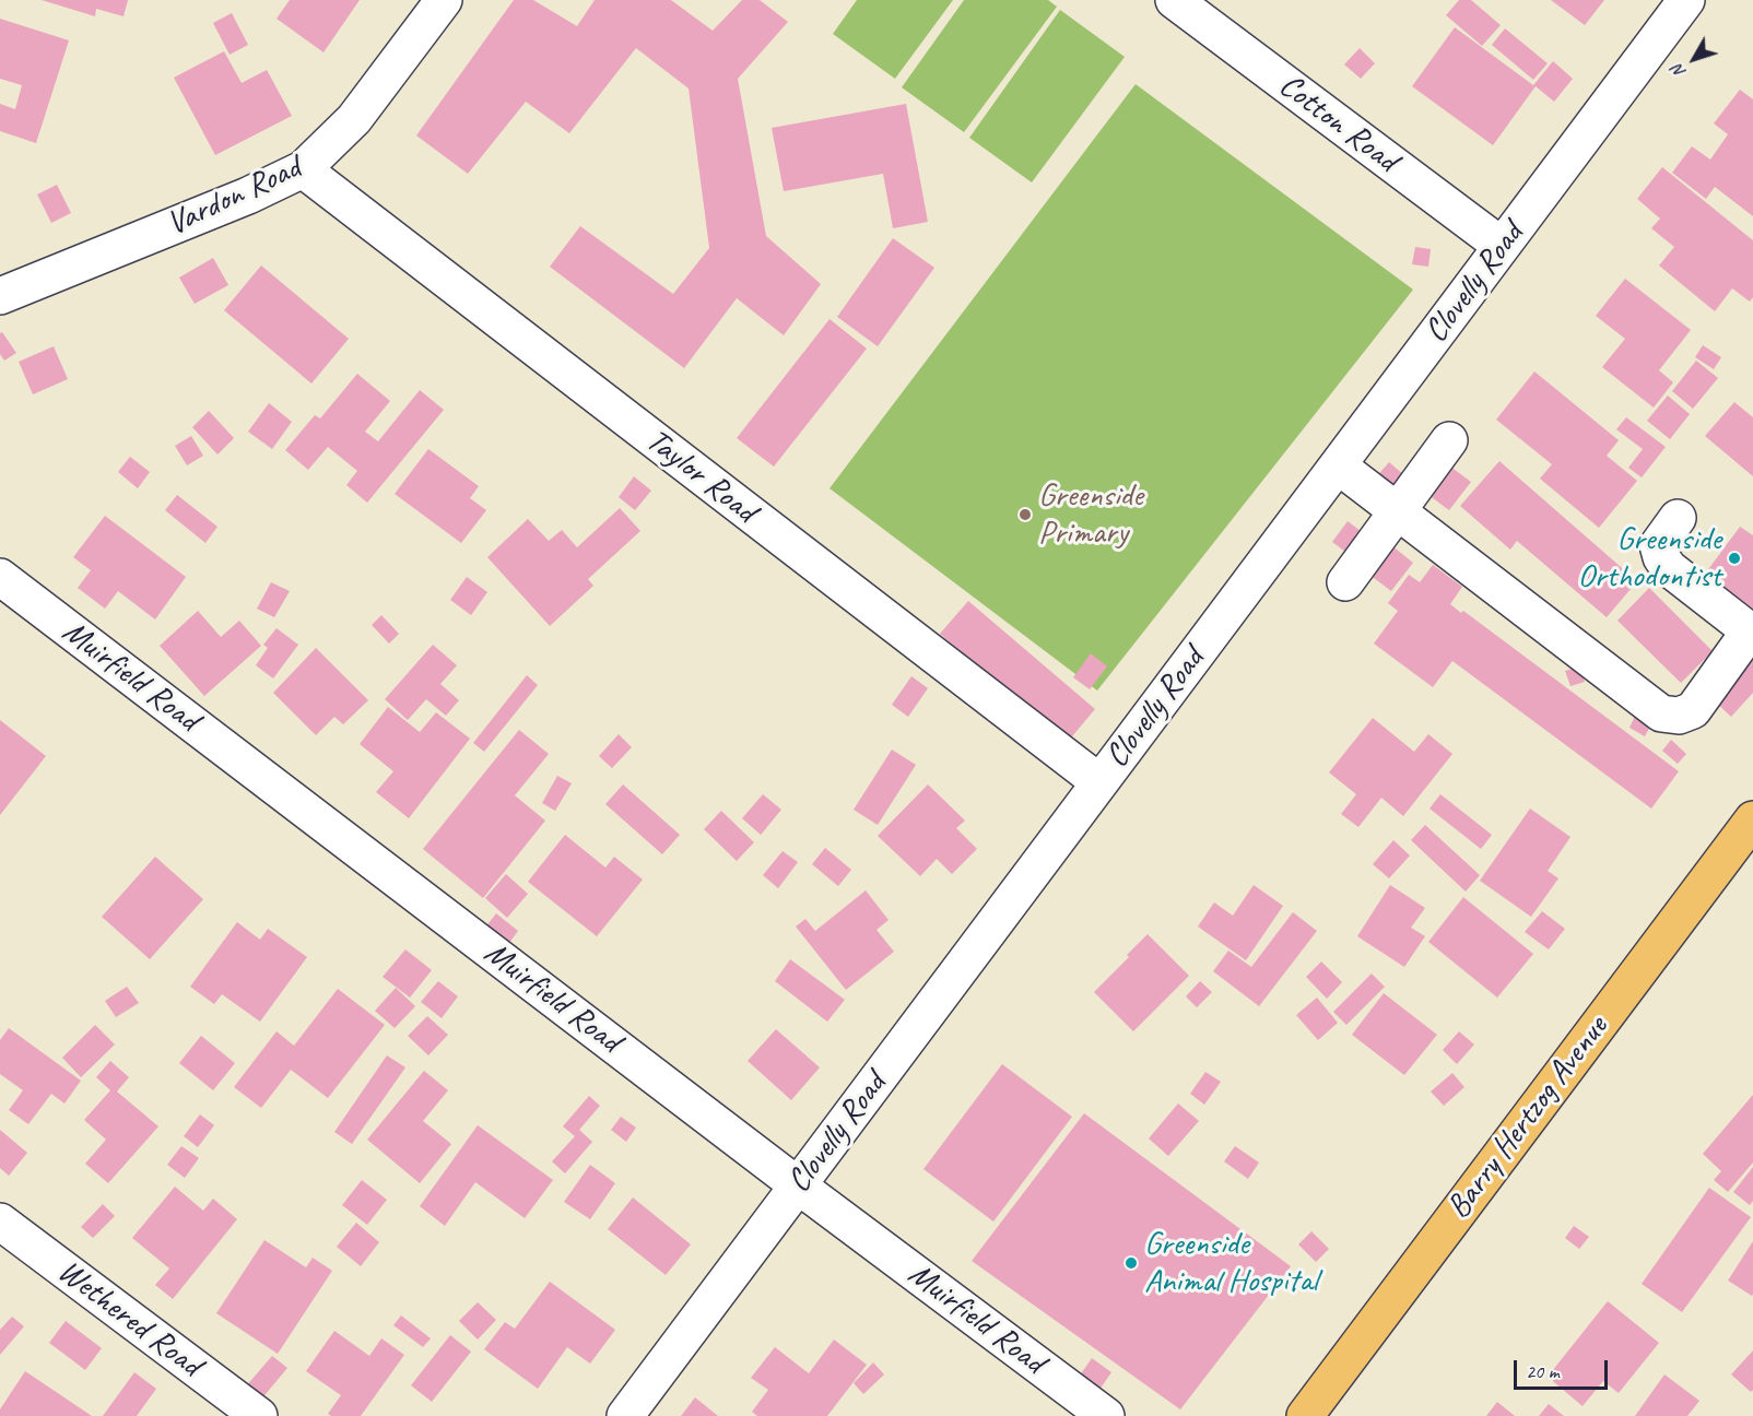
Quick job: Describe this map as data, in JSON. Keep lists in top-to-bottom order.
{
  "streets": {
    "main road": ["Barry Hertzog Avenue"],
    "street": [
      "Cotton Road",
      "Vardon Road",
      "Clovelly Road",
      "Taylor Road",
      "Muirfield Road",
      "Wethered Road"
    ]
  },
  "crossings": [
    ["Cotton Road", "Clovelly Road"],
    ["Vardon Road", "Taylor Road"],
    ["Clovelly Road", "Taylor Road"],
    ["Clovelly Road", "Muirfield Road"]
  ],
  "places": ["Greenside Primary", "Greenside Orthodontist", "Greenside Animal Hospital"],
  "scale_bar": "20 m",
  "north": "bottom left"
}
